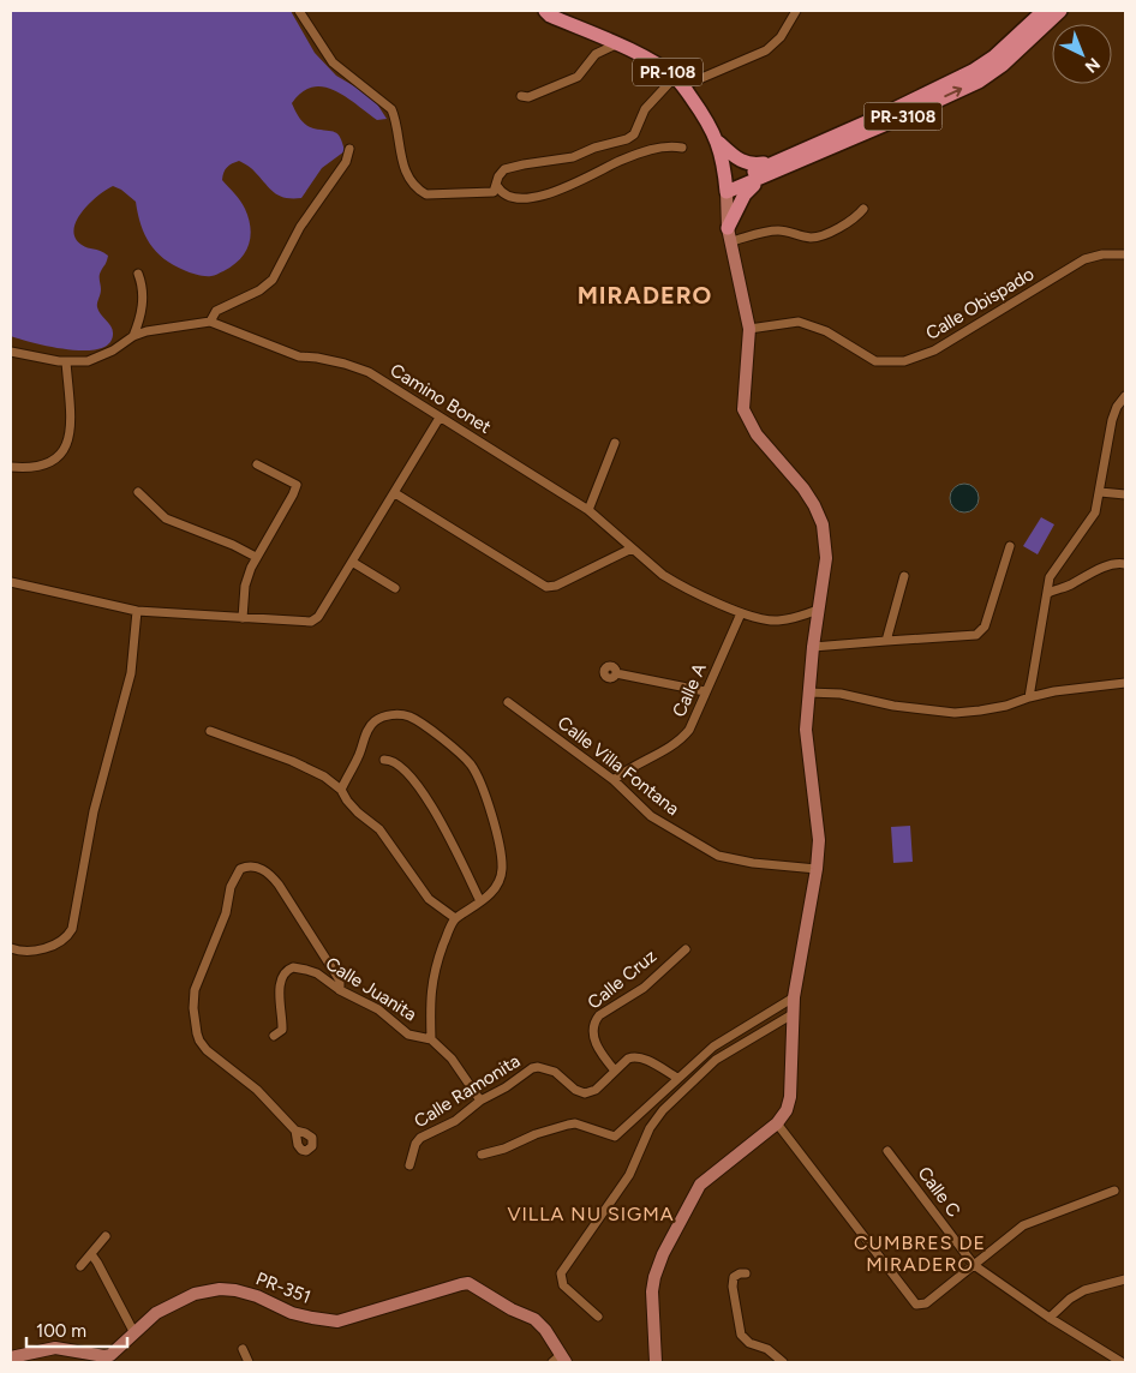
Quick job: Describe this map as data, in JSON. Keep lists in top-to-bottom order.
{
  "streets": {
    "main road": ["PR-108", "PR-3108", "PR-351"],
    "street": [
      "Calle Obispado",
      "Camino Bonet",
      "Calle A",
      "Calle Villa Fontana",
      "Calle Cruz",
      "Calle Juanita",
      "Calle Ramonita",
      "Calle C"
    ]
  },
  "crossings": [
    ["PR-108", "PR-3108"],
    ["PR-108", "Calle Obispado"],
    ["PR-108", "Camino Bonet"],
    ["PR-108", "Calle Villa Fontana"],
    ["Camino Bonet", "Calle A"],
    ["Calle A", "Calle Villa Fontana"],
    ["Calle Cruz", "Calle Ramonita"],
    ["Calle Juanita", "Calle Ramonita"]
  ],
  "districts": ["MIRADERO", "VILLA NU SIGMA", "CUMBRES DE MIRADERO"],
  "scale_bar": "100 m",
  "north": "bottom right"
}
